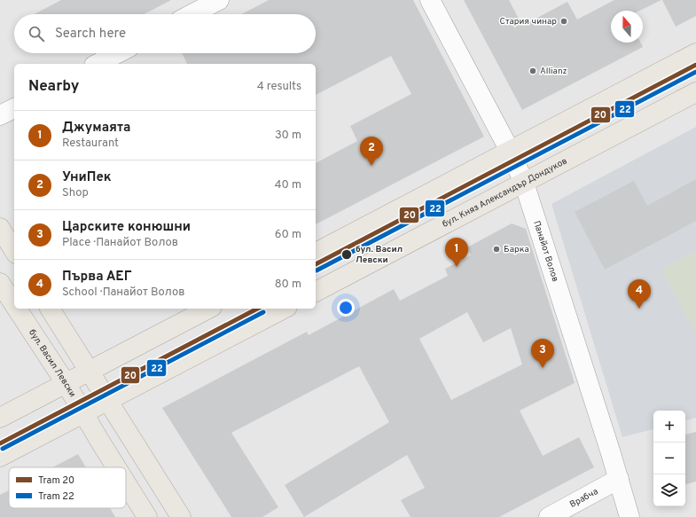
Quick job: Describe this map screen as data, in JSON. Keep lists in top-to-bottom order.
{
  "streets": {
    "main road": ["бул. Княз Александър Дондуков", "бул. Васил Левски"],
    "street": ["Панайот Волов", "Врабча"]
  },
  "crossings": [
    ["бул. Княз Александър Дондуков", "Панайот Волов"],
    ["Панайот Волов", "Врабча"]
  ],
  "places": [
    "Стария чинар",
    "Allianz",
    "Барка",
    "бул. Васил Левски"
  ],
  "lines": ["tram line 20", "tram line 22"],
  "legend": ["Tram 20", "Tram 22"],
  "north": "top",
  "page": {
    "search": "Search here",
    "heading": ["Nearby", "4 results"],
    "list": [
      {
        "mark": "1",
        "name": "Джумаята",
        "note": "Restaurant",
        "value": "30 m"
      },
      {
        "mark": "2",
        "name": "УниПек",
        "note": "Shop",
        "value": "40 m"
      },
      {
        "mark": "3",
        "name": "Царските конюшни",
        "note": "Place · Панайот Волов",
        "value": "60 m"
      },
      {
        "mark": "4",
        "name": "Първа АЕГ",
        "note": "School · Панайот Волов",
        "value": "80 m"
      }
    ],
    "pins": [
      "2",
      "1",
      "4",
      "3"
    ],
    "map_buttons": ["+", "−"]
  }
}
